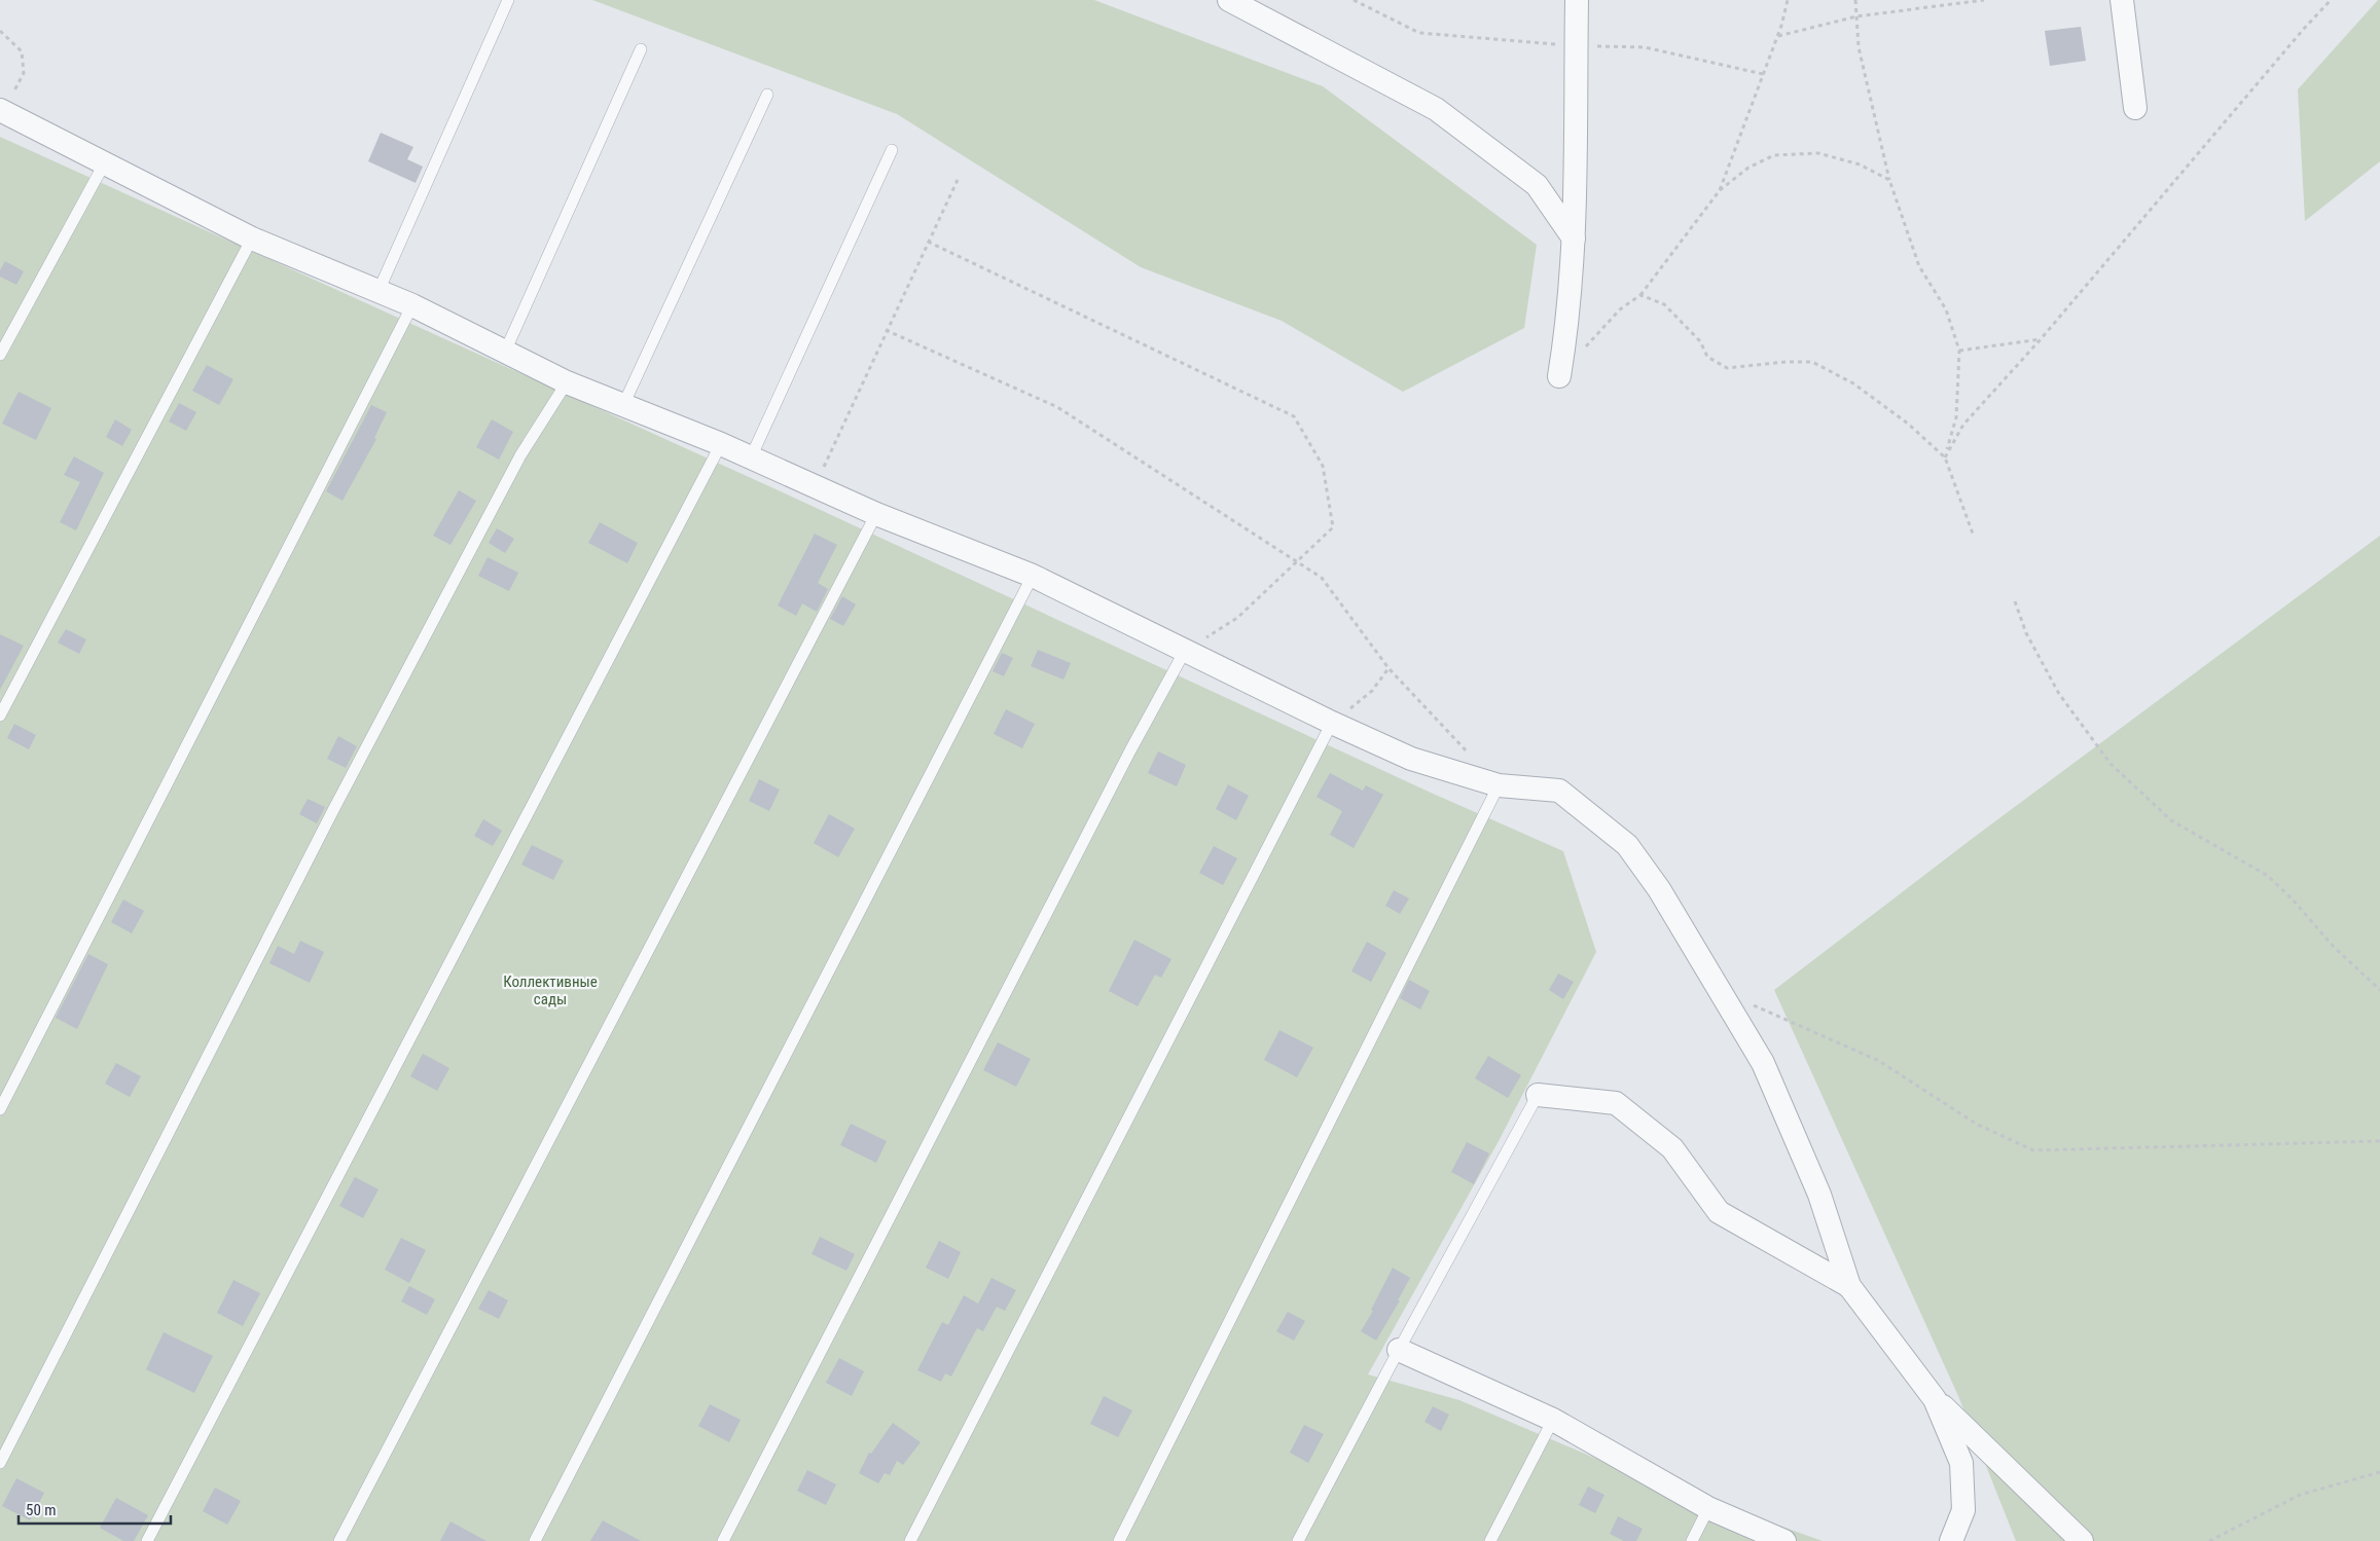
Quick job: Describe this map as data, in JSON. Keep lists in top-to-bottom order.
{
  "parks": ["Коллективные сады"],
  "scale_bar": "50 m"
}
